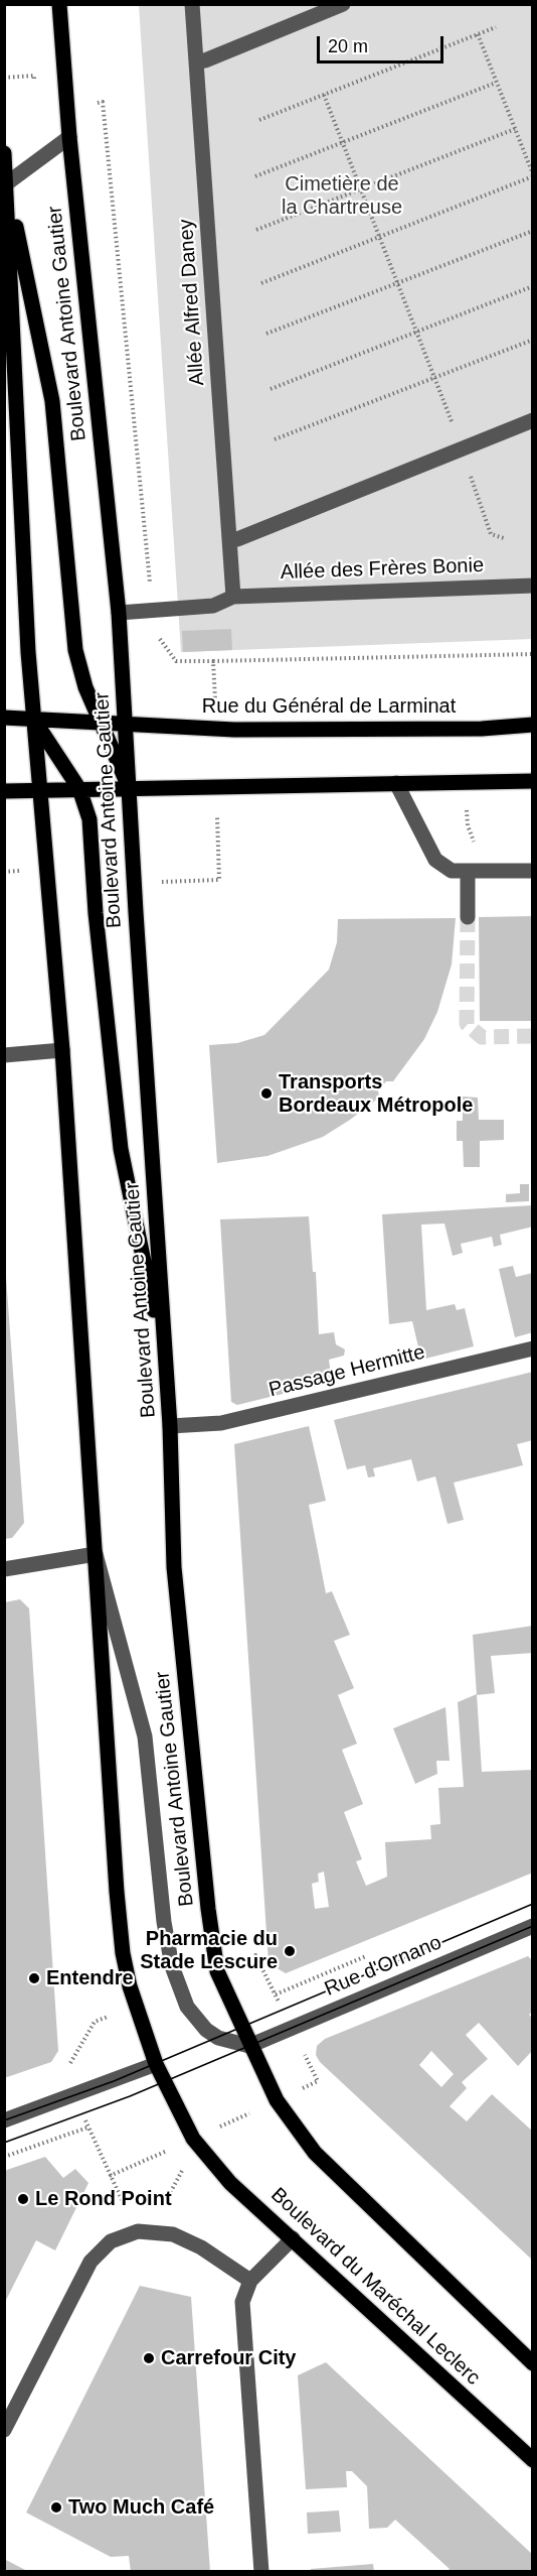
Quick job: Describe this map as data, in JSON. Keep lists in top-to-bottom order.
{
  "streets": {
    "main road": ["Boulevard Antoine Gautier", "Rue du Général de Larminat", "Boulevard du Maréchal Leclerc"],
    "street": [
      "Allée Alfred Daney",
      "Allée des Frères Bonie",
      "Passage Hermitte",
      "Rue d'Ornano"
    ]
  },
  "crossings": [
    ["Allée Alfred Daney", "Allée des Frères Bonie"],
    ["Boulevard Antoine Gautier", "Allée des Frères Bonie"],
    ["Boulevard Antoine Gautier", "Rue du Général de Larminat"],
    ["Boulevard Antoine Gautier", "Passage Hermitte"],
    ["Boulevard Antoine Gautier", "Rue d'Ornano"],
    ["Boulevard Antoine Gautier", "Boulevard du Maréchal Leclerc"]
  ],
  "parks": ["Cimetière de la Chartreuse"],
  "places": [
    "Transports Bordeaux Métropole",
    "Pharmacie du Stade Lescure",
    "Entendre",
    "Le Rond Point",
    "Carrefour City",
    "Two Much Café"
  ],
  "scale_bar": "20 m"
}
